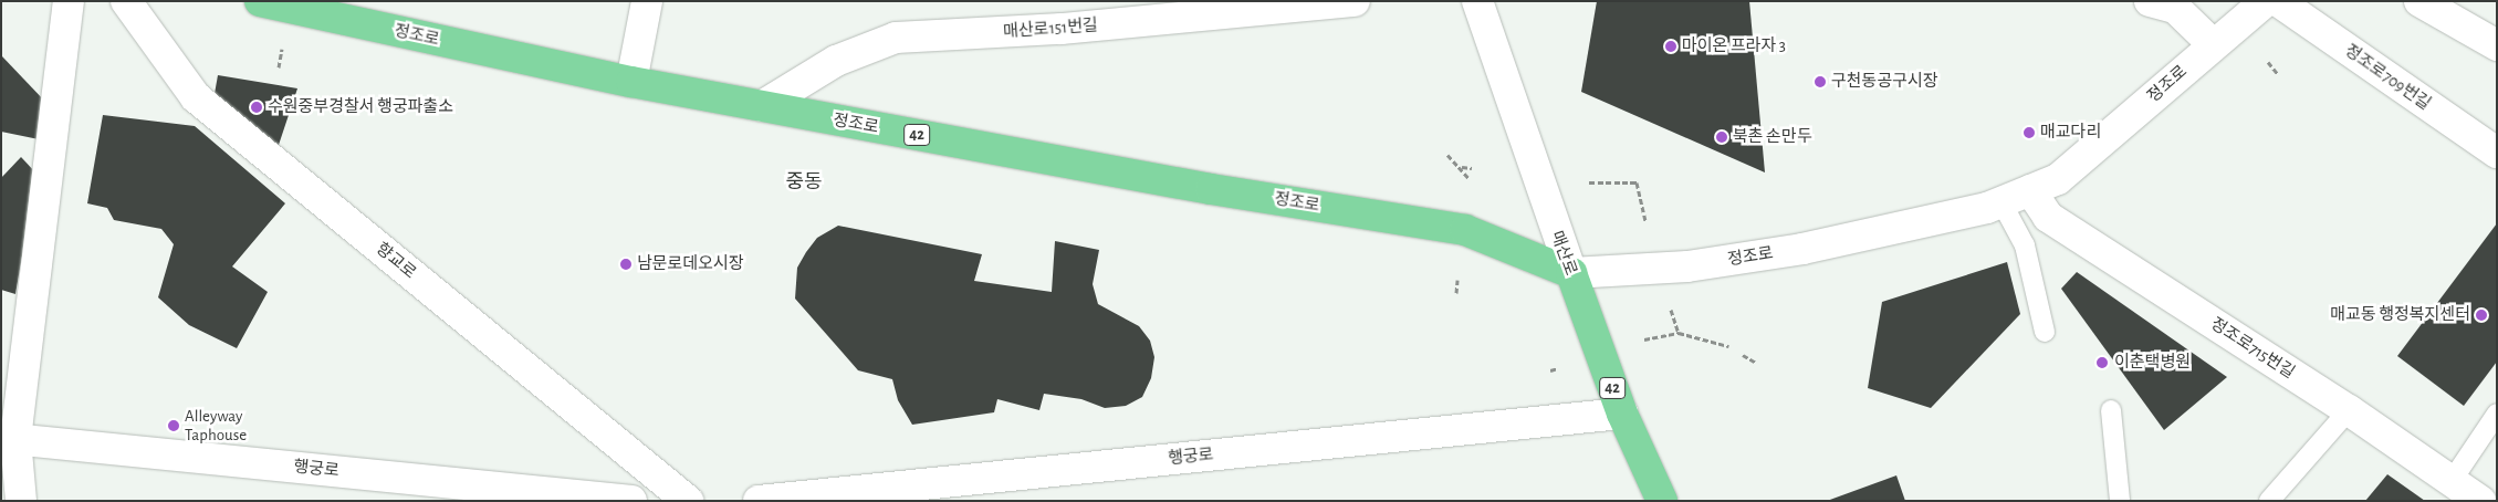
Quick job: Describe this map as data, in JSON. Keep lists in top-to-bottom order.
{
  "streets": {
    "main road": ["정조로", "42", "매산로"],
    "street": [
      "매산로151번길",
      "정조로709번길",
      "향교로",
      "정조로715번길",
      "행궁로"
    ]
  },
  "crossings": [
    ["매산로151번길", "정조로"],
    ["정조로", "매산로"],
    ["정조로", "정조로715번길"],
    ["매산로", "행궁로"]
  ],
  "districts": ["중동"],
  "places": [
    "마이온 프라자 3",
    "구천동공구시장",
    "수원중부경찰서 행궁파출소",
    "매교다리",
    "북촌 손만두",
    "남문로데오시장",
    "매교동 행정복지센터",
    "이춘택병원",
    "Alleyway Taphouse"
  ]
}
